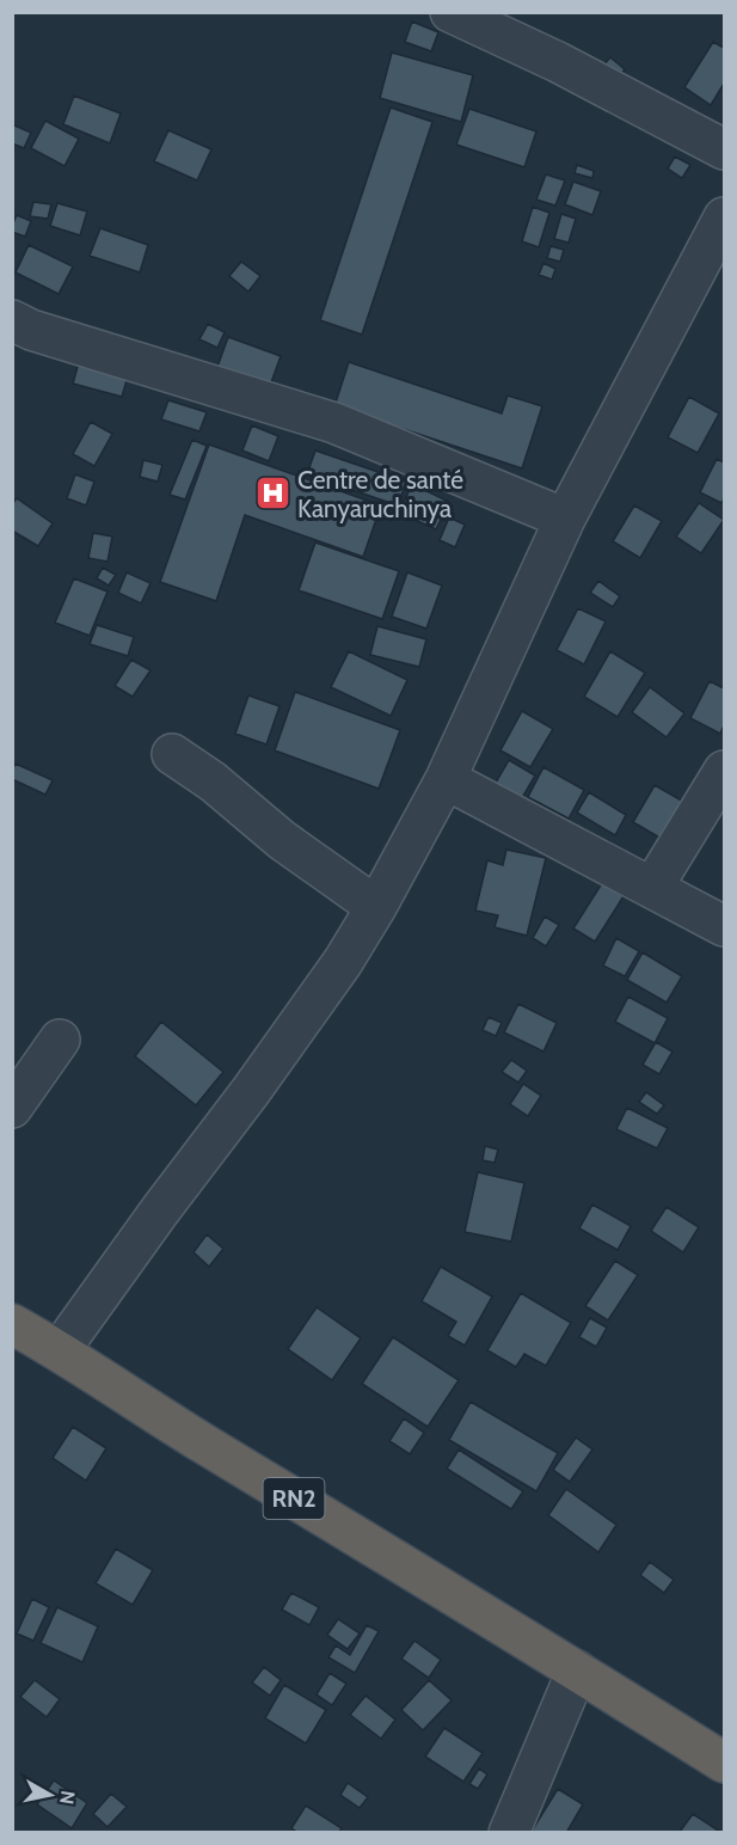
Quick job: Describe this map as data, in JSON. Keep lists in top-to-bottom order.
{
  "streets": {
    "highway": ["RN2"]
  },
  "places": {
    "hospital": ["Centre de santé Kanyaruchinya"]
  },
  "north": "right"
}
